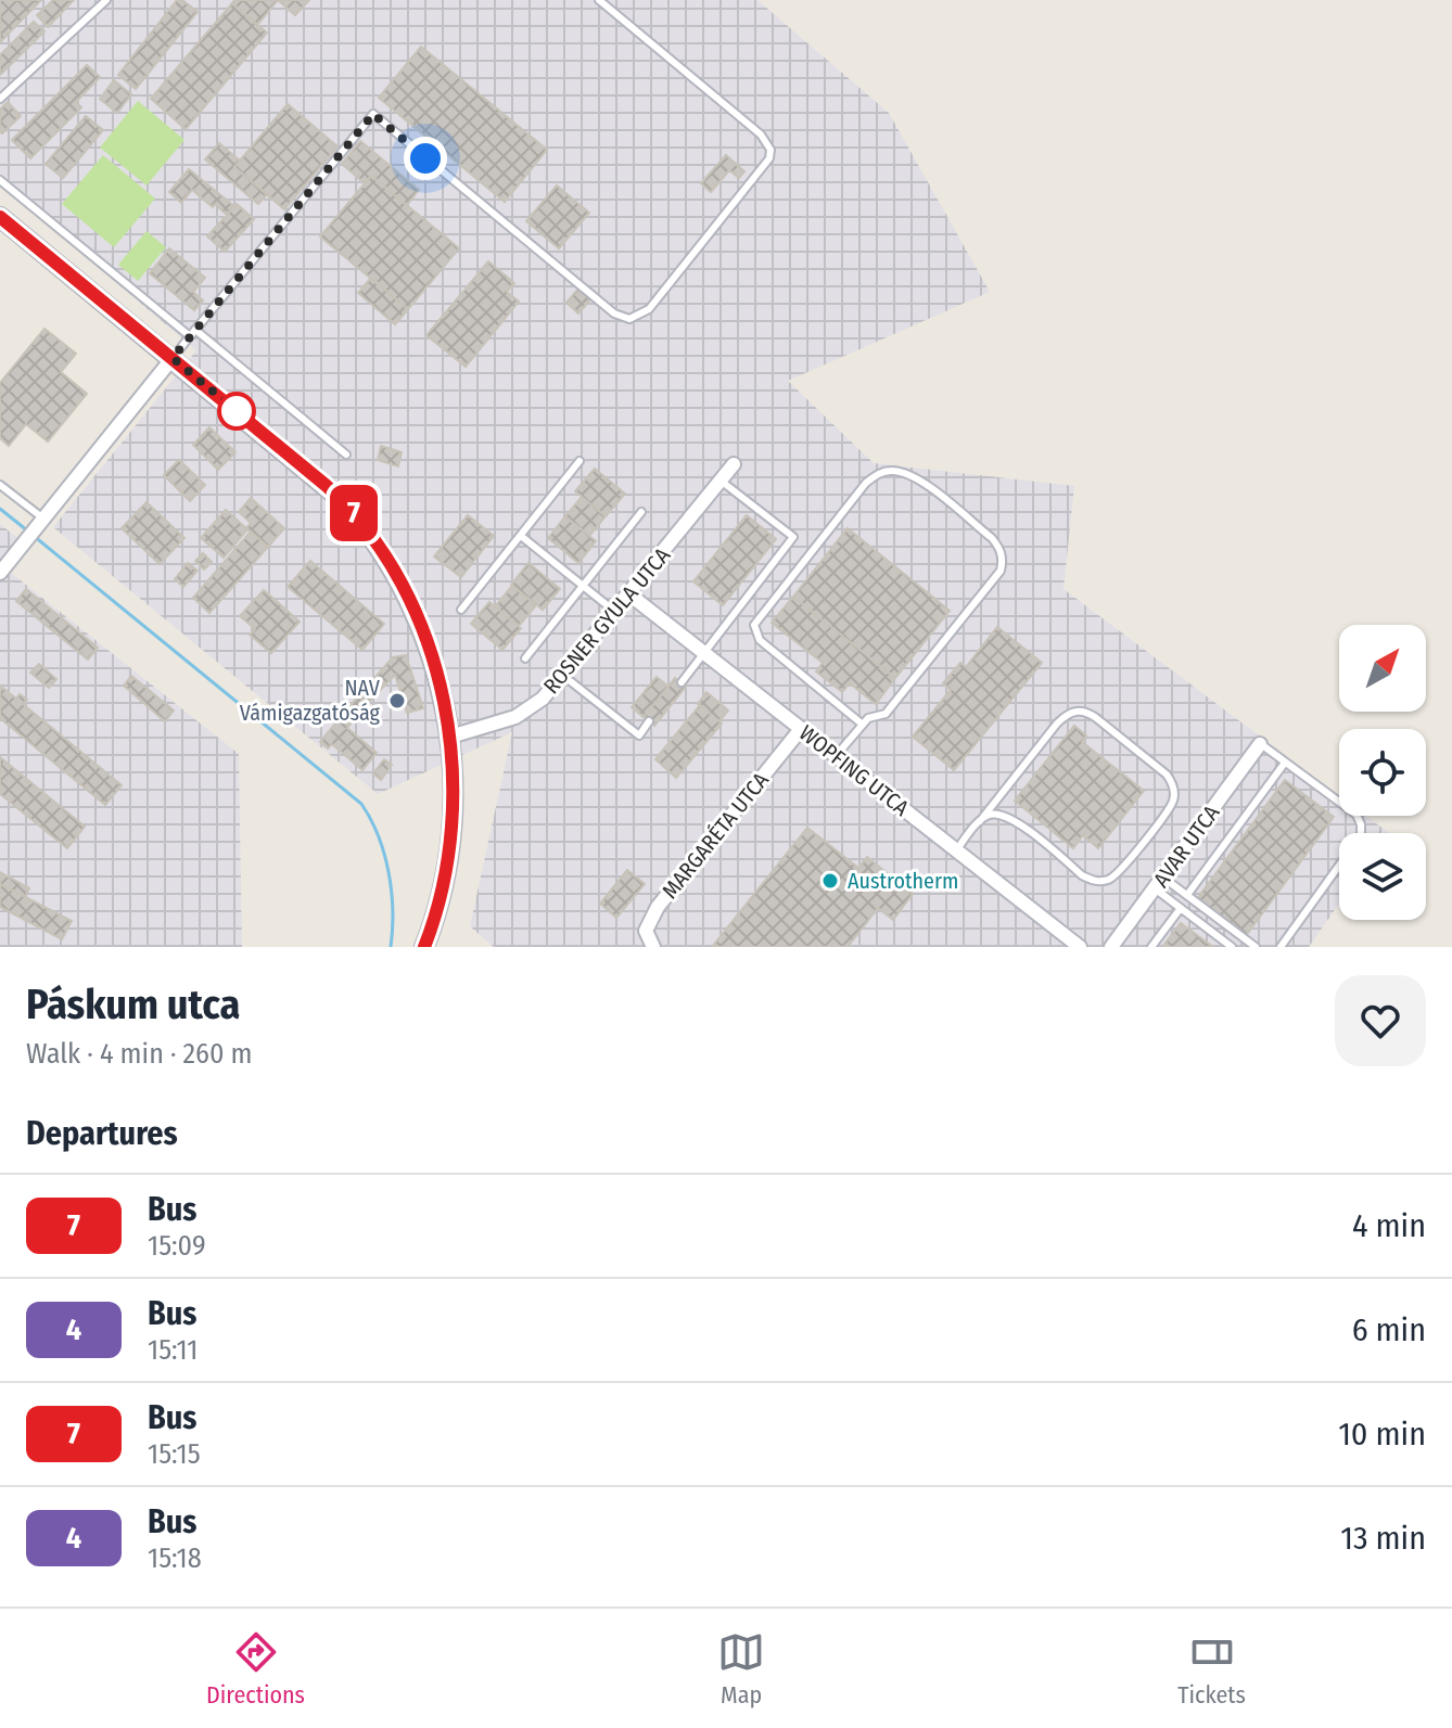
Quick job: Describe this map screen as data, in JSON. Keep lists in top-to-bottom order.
{
  "streets": {
    "street": [
      "ROSNER GYULA UTCA",
      "WOPFING UTCA",
      "MARGARÉTA UTCA",
      "AVAR UTCA"
    ]
  },
  "crossings": [
    ["ROSNER GYULA UTCA", "WOPFING UTCA"],
    ["WOPFING UTCA", "MARGARÉTA UTCA"]
  ],
  "places": ["NAV Vámigazgatóság", "Austrotherm"],
  "lines": ["bus line 7"],
  "north": "top right",
  "page": {
    "on_map": "7",
    "heading": [
      ["Páskum utca", "Walk · 4 min · 260 m"],
      "Departures"
    ],
    "list": [
      {
        "mark": "7",
        "name": "Bus",
        "note": "15:09",
        "value": "4 min"
      },
      {
        "mark": "4",
        "name": "Bus",
        "note": "15:11",
        "value": "6 min"
      },
      {
        "mark": "7",
        "name": "Bus",
        "note": "15:15",
        "value": "10 min"
      },
      {
        "mark": "4",
        "name": "Bus",
        "note": "15:18",
        "value": "13 min"
      }
    ],
    "tabs": ["Directions", "Map", "Tickets"]
  }
}
